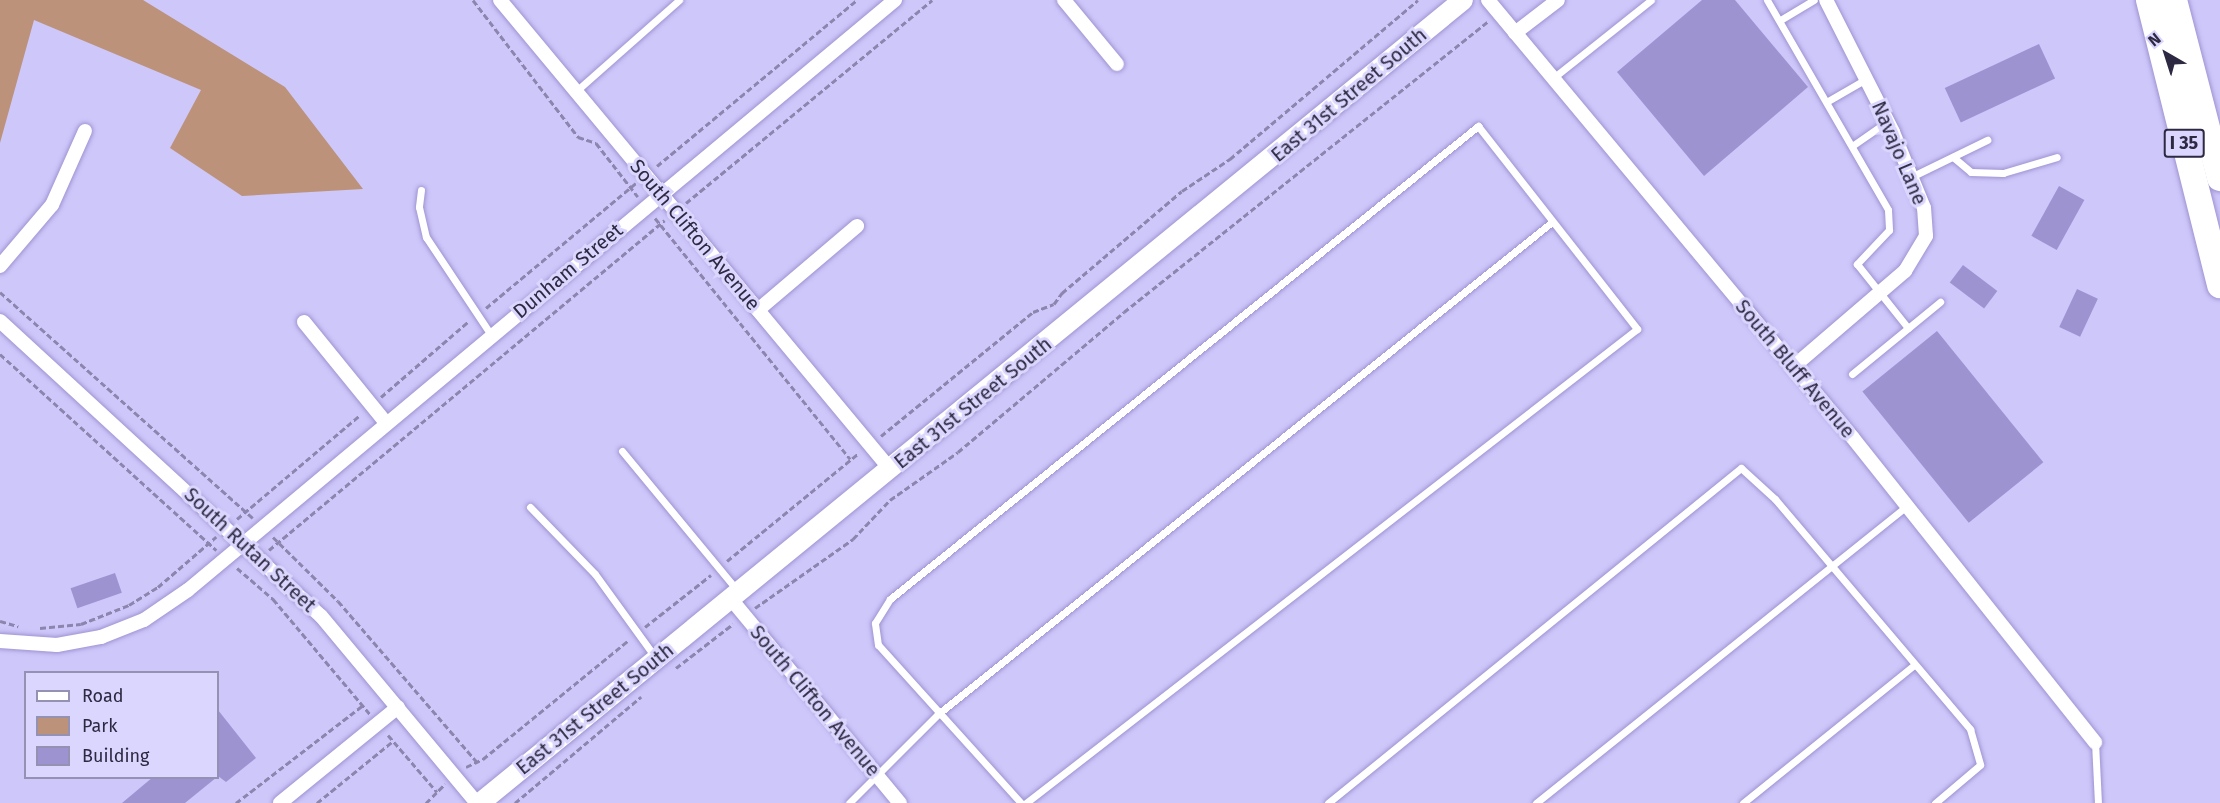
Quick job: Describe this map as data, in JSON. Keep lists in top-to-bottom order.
{
  "streets": {
    "highway": ["I 35"],
    "street": [
      "East 31st Street South",
      "Navajo Lane",
      "South Clifton Avenue",
      "Dunham Street",
      "South Bluff Avenue",
      "South Rutan Street"
    ]
  },
  "crossings": [
    ["East 31st Street South", "South Clifton Avenue"],
    ["East 31st Street South", "South Rutan Street"],
    ["Navajo Lane", "South Bluff Avenue"],
    ["South Clifton Avenue", "Dunham Street"],
    ["Dunham Street", "South Rutan Street"]
  ],
  "legend": ["Road", "Park", "Building"],
  "north": "top left"
}
